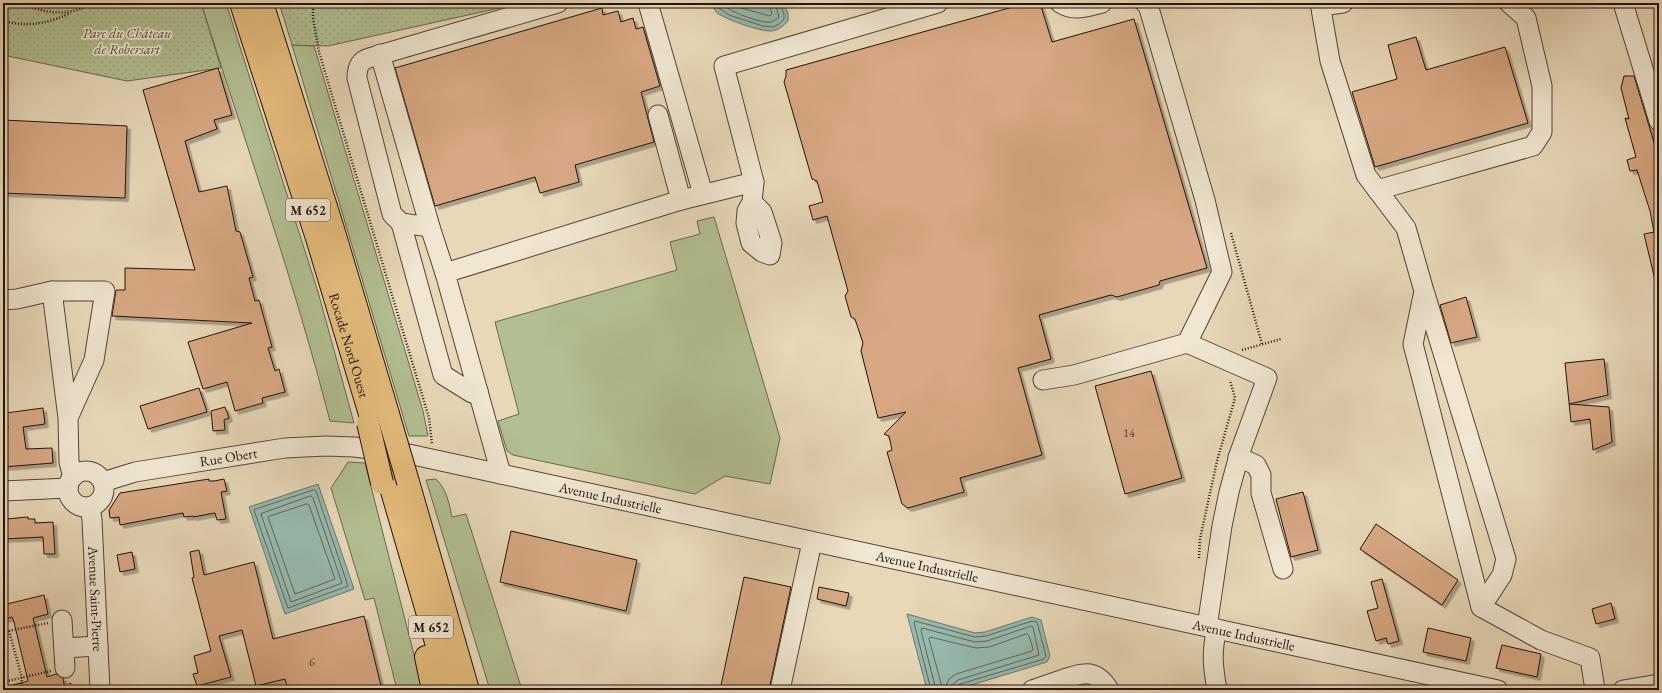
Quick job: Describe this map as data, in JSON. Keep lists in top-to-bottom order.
{
  "streets": {
    "highway": ["M 652", "Rocade Nord Ouest"],
    "street": ["Rue Obert", "Avenue Industrielle", "Avenue Saint-Pierre"]
  },
  "crossings": [
    ["Rue Obert", "Avenue Industrielle"],
    ["Rue Obert", "Avenue Saint-Pierre"]
  ],
  "parks": ["Parc du Château de Robersart"],
  "house_numbers": ["14", "6"]
}
